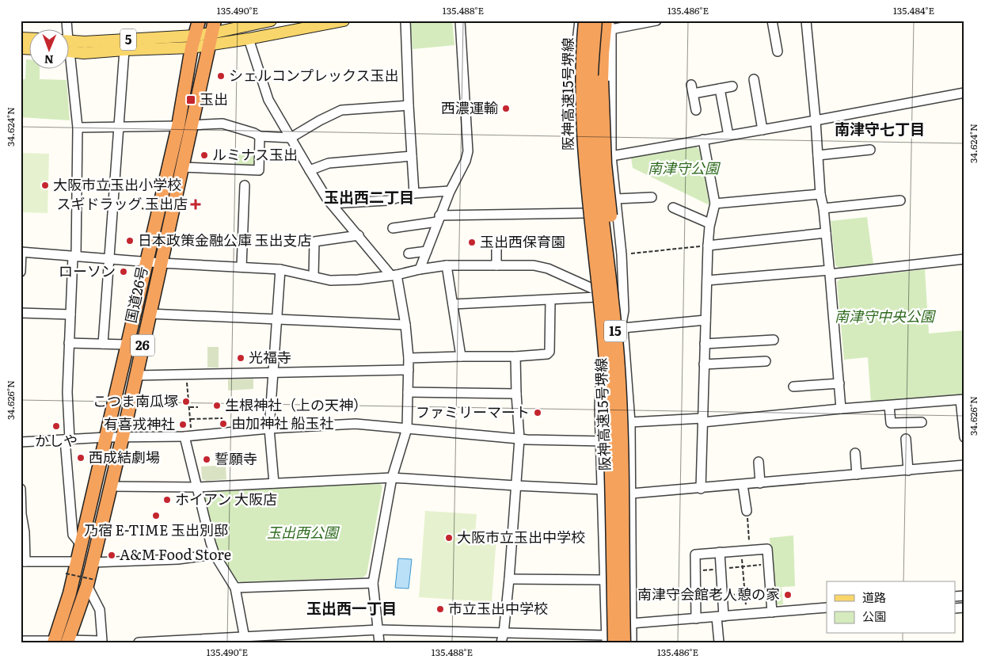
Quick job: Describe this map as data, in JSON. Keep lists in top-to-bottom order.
{
  "streets": {
    "highway": [
      "阪神高速15号堺線",
      "国道26号",
      "15",
      "26"
    ],
    "main road": ["5"]
  },
  "crossings": [
    ["5", "国道26号"],
    ["阪神高速15号堺線", "15"]
  ],
  "districts": ["南津守七丁目", "玉出西二丁目", "玉出西一丁目"],
  "parks": ["南津守公園", "南津守中央公園", "玉出西公園"],
  "places": {
    "other": [
      "シェルコンプレックス玉出",
      "西濃運輸",
      "ルミナス玉出",
      "大阪市立玉出小学校",
      "日本政策金融公庫 玉出支店",
      "玉出西保育園",
      "ローソン",
      "光福寺",
      "こつま南瓜塚",
      "生根神社（上の天神）",
      "ファミリーマート",
      "由加神社 船玉社",
      "有喜戎神社",
      "かしや",
      "西成結劇場",
      "誓願寺",
      "ホイアン 大阪店",
      "乃宿 E-TIME 玉出別邸",
      "大阪市立玉出中学校",
      "A&M Food Store",
      "南津守会館老人憩の家",
      "市立玉出中学校"
    ],
    "transit": ["玉出"],
    "health": ["スギドラッグ 玉出店"]
  },
  "legend": ["道路", "公園"],
  "north": "bottom",
  "coordinates": [
    "135.490°E",
    "135.488°E",
    "135.486°E",
    "135.484°E",
    "34.624°N",
    "34.626°N"
  ]
}
